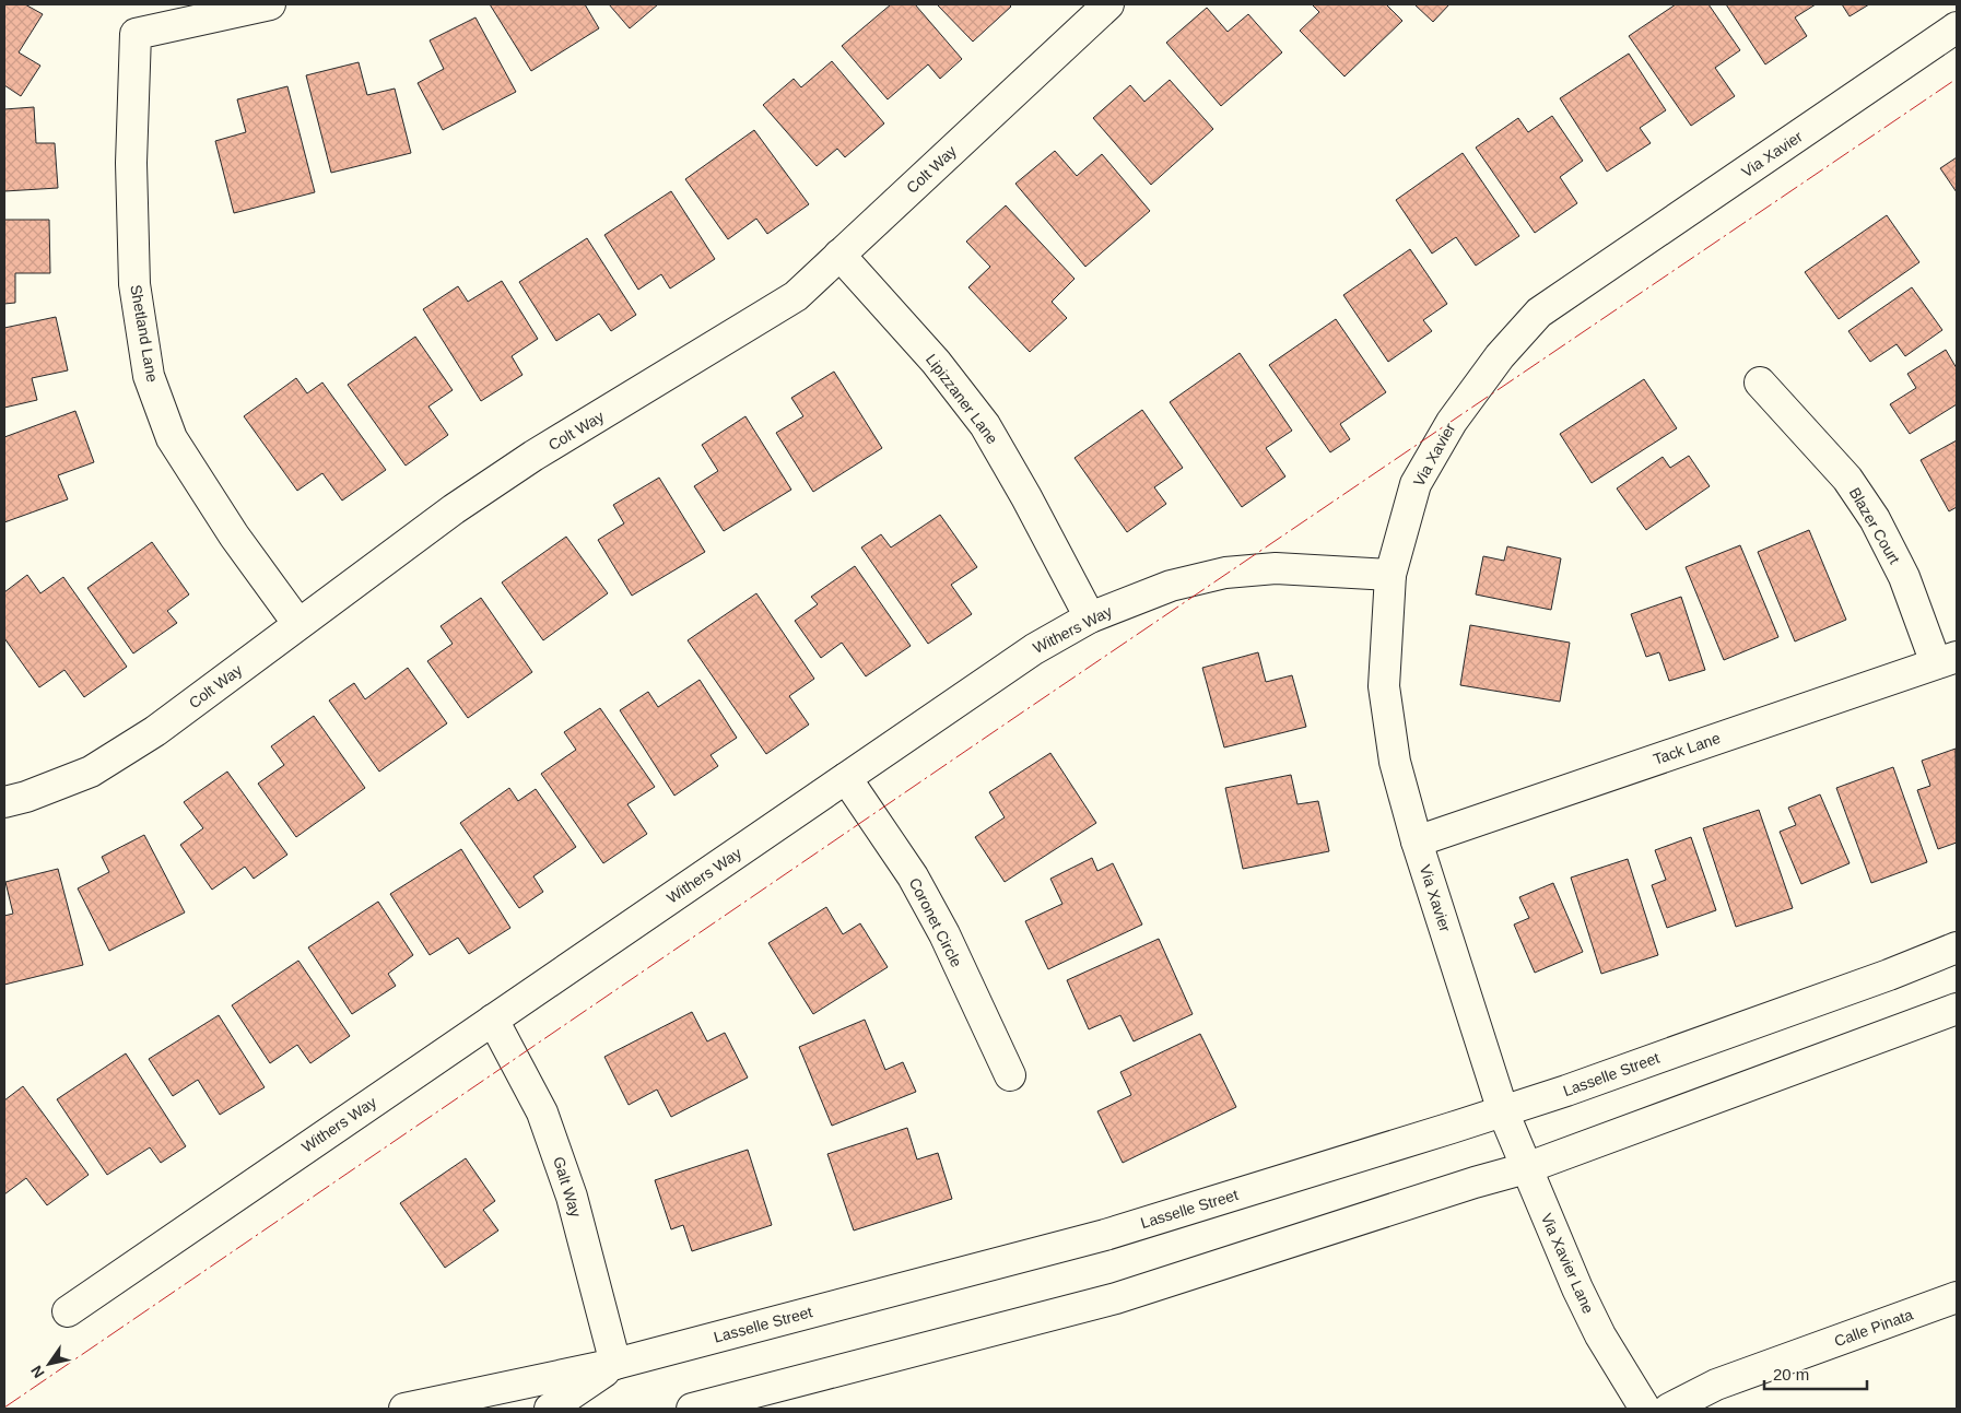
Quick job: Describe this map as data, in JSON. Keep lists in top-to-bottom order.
{
  "streets": {
    "street": [
      "Via Xavier",
      "Colt Way",
      "Shetland Lane",
      "Lipizzaner Lane",
      "Blazer Court",
      "Withers Way",
      "Tack Lane",
      "Coronet Circle",
      "Lasselle Street",
      "Galt Way",
      "Via Xavier Lane",
      "Calle Pinata"
    ]
  },
  "crossings": [
    ["Via Xavier", "Withers Way"],
    ["Via Xavier", "Tack Lane"],
    ["Via Xavier", "Lasselle Street"],
    ["Via Xavier", "Via Xavier Lane"],
    ["Colt Way", "Shetland Lane"],
    ["Colt Way", "Lipizzaner Lane"],
    ["Lipizzaner Lane", "Withers Way"],
    ["Blazer Court", "Tack Lane"],
    ["Withers Way", "Coronet Circle"],
    ["Withers Way", "Galt Way"],
    ["Lasselle Street", "Galt Way"],
    ["Lasselle Street", "Via Xavier Lane"]
  ],
  "scale_bar": "20 m",
  "north": "bottom left"
}
